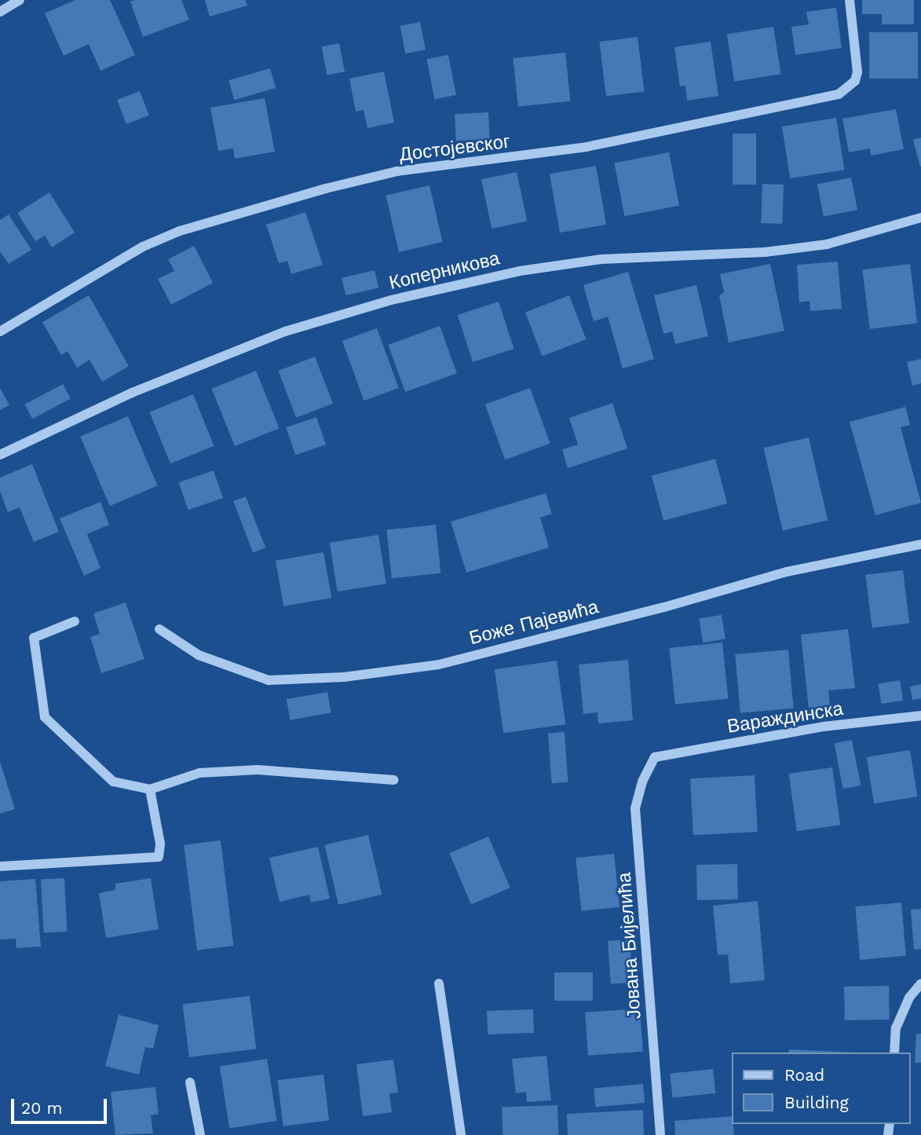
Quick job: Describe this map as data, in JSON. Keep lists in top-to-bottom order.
{
  "streets": {
    "street": [
      "Достојевског",
      "Коперникова",
      "Боже Пајевића",
      "Вараждинска",
      "Јована Бијелића"
    ]
  },
  "crossings": [
    ["Вараждинска", "Јована Бијелића"]
  ],
  "legend": ["Road", "Building"],
  "scale_bar": "20 m"
}
